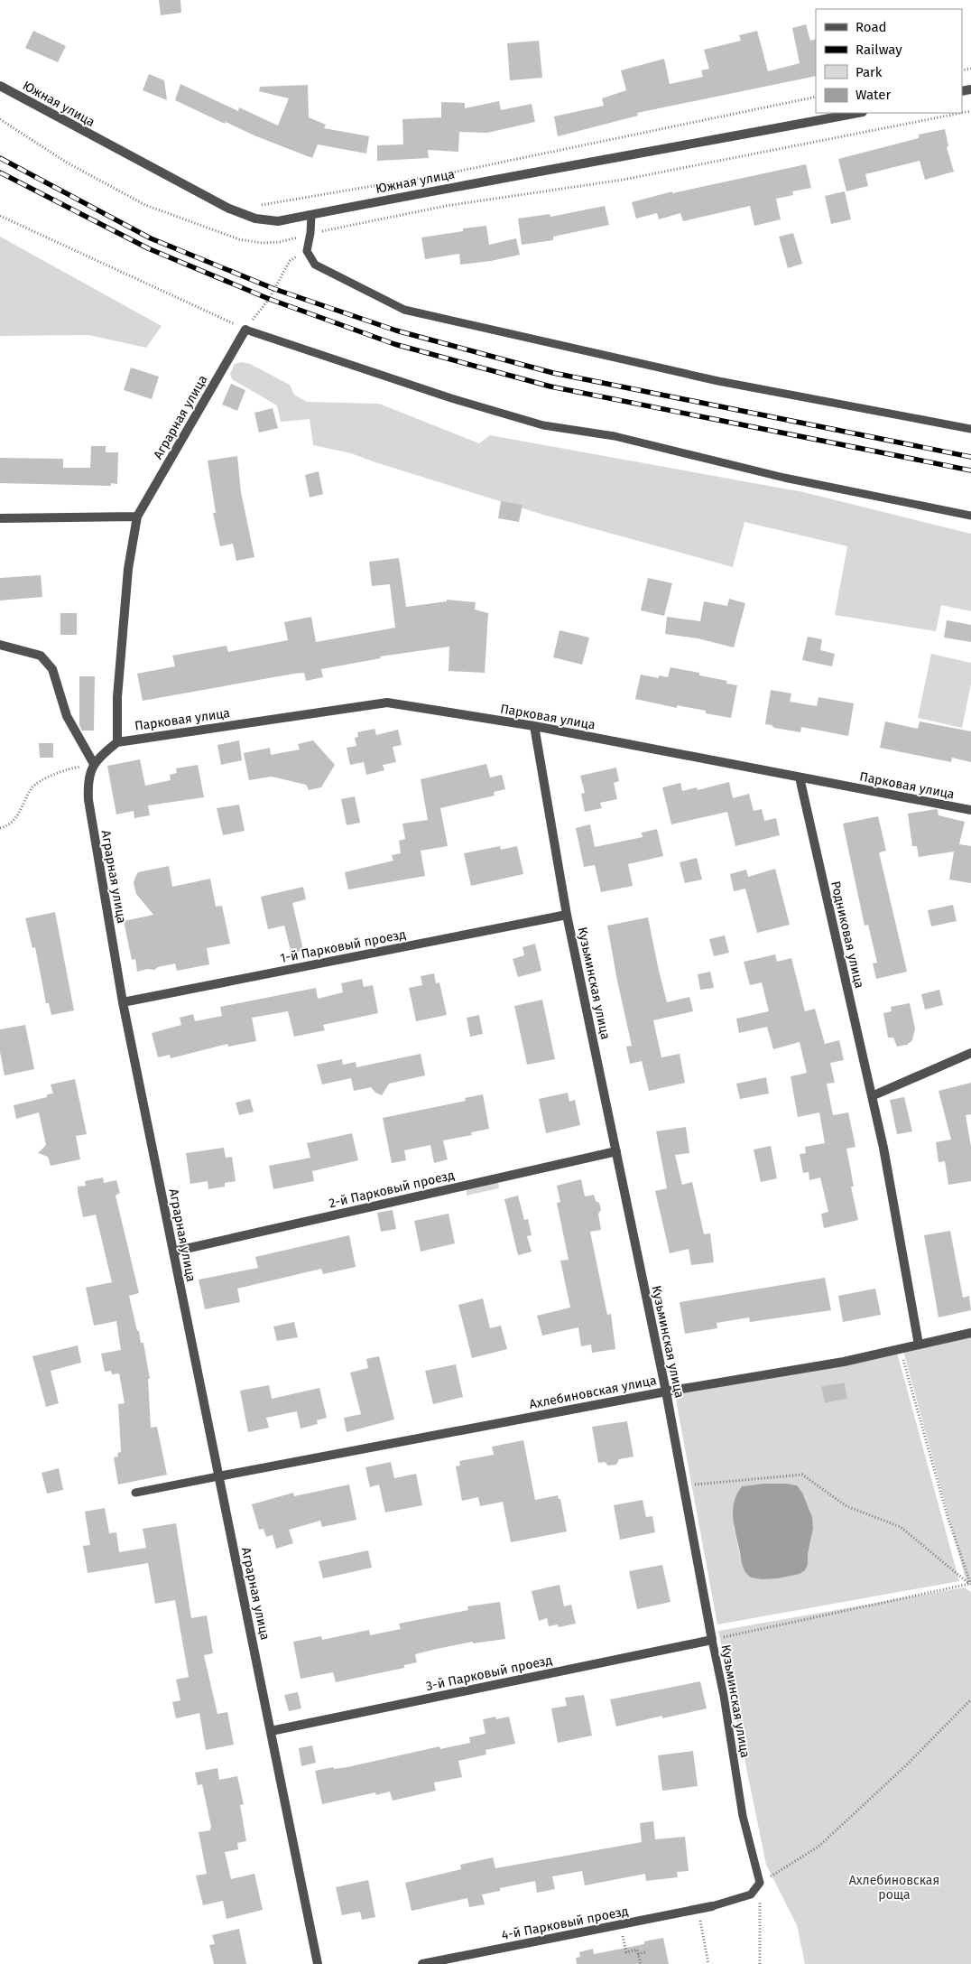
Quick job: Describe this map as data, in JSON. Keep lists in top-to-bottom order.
{
  "streets": {
    "street": [
      "Южная улица",
      "Аграрная улица",
      "Парковая улица",
      "Родниковая улица",
      "1-й Парковый проезд",
      "Кузьминская улица",
      "2-й Парковый проезд",
      "Ахлебиновская улица",
      "3-й Парковый проезд",
      "4-й Парковый проезд"
    ]
  },
  "crossings": [
    ["Аграрная улица", "Парковая улица"],
    ["Аграрная улица", "1-й Парковый проезд"],
    ["Аграрная улица", "2-й Парковый проезд"],
    ["Аграрная улица", "Ахлебиновская улица"],
    ["Аграрная улица", "3-й Парковый проезд"],
    ["Парковая улица", "Родниковая улица"],
    ["Парковая улица", "Кузьминская улица"],
    ["Родниковая улица", "Ахлебиновская улица"],
    ["1-й Парковый проезд", "Кузьминская улица"],
    ["Кузьминская улица", "2-й Парковый проезд"],
    ["Кузьминская улица", "Ахлебиновская улица"],
    ["Кузьминская улица", "3-й Парковый проезд"]
  ],
  "parks": ["Ахлебиновская роща"],
  "legend": [
    "Road",
    "Railway",
    "Park",
    "Water"
  ]
}
